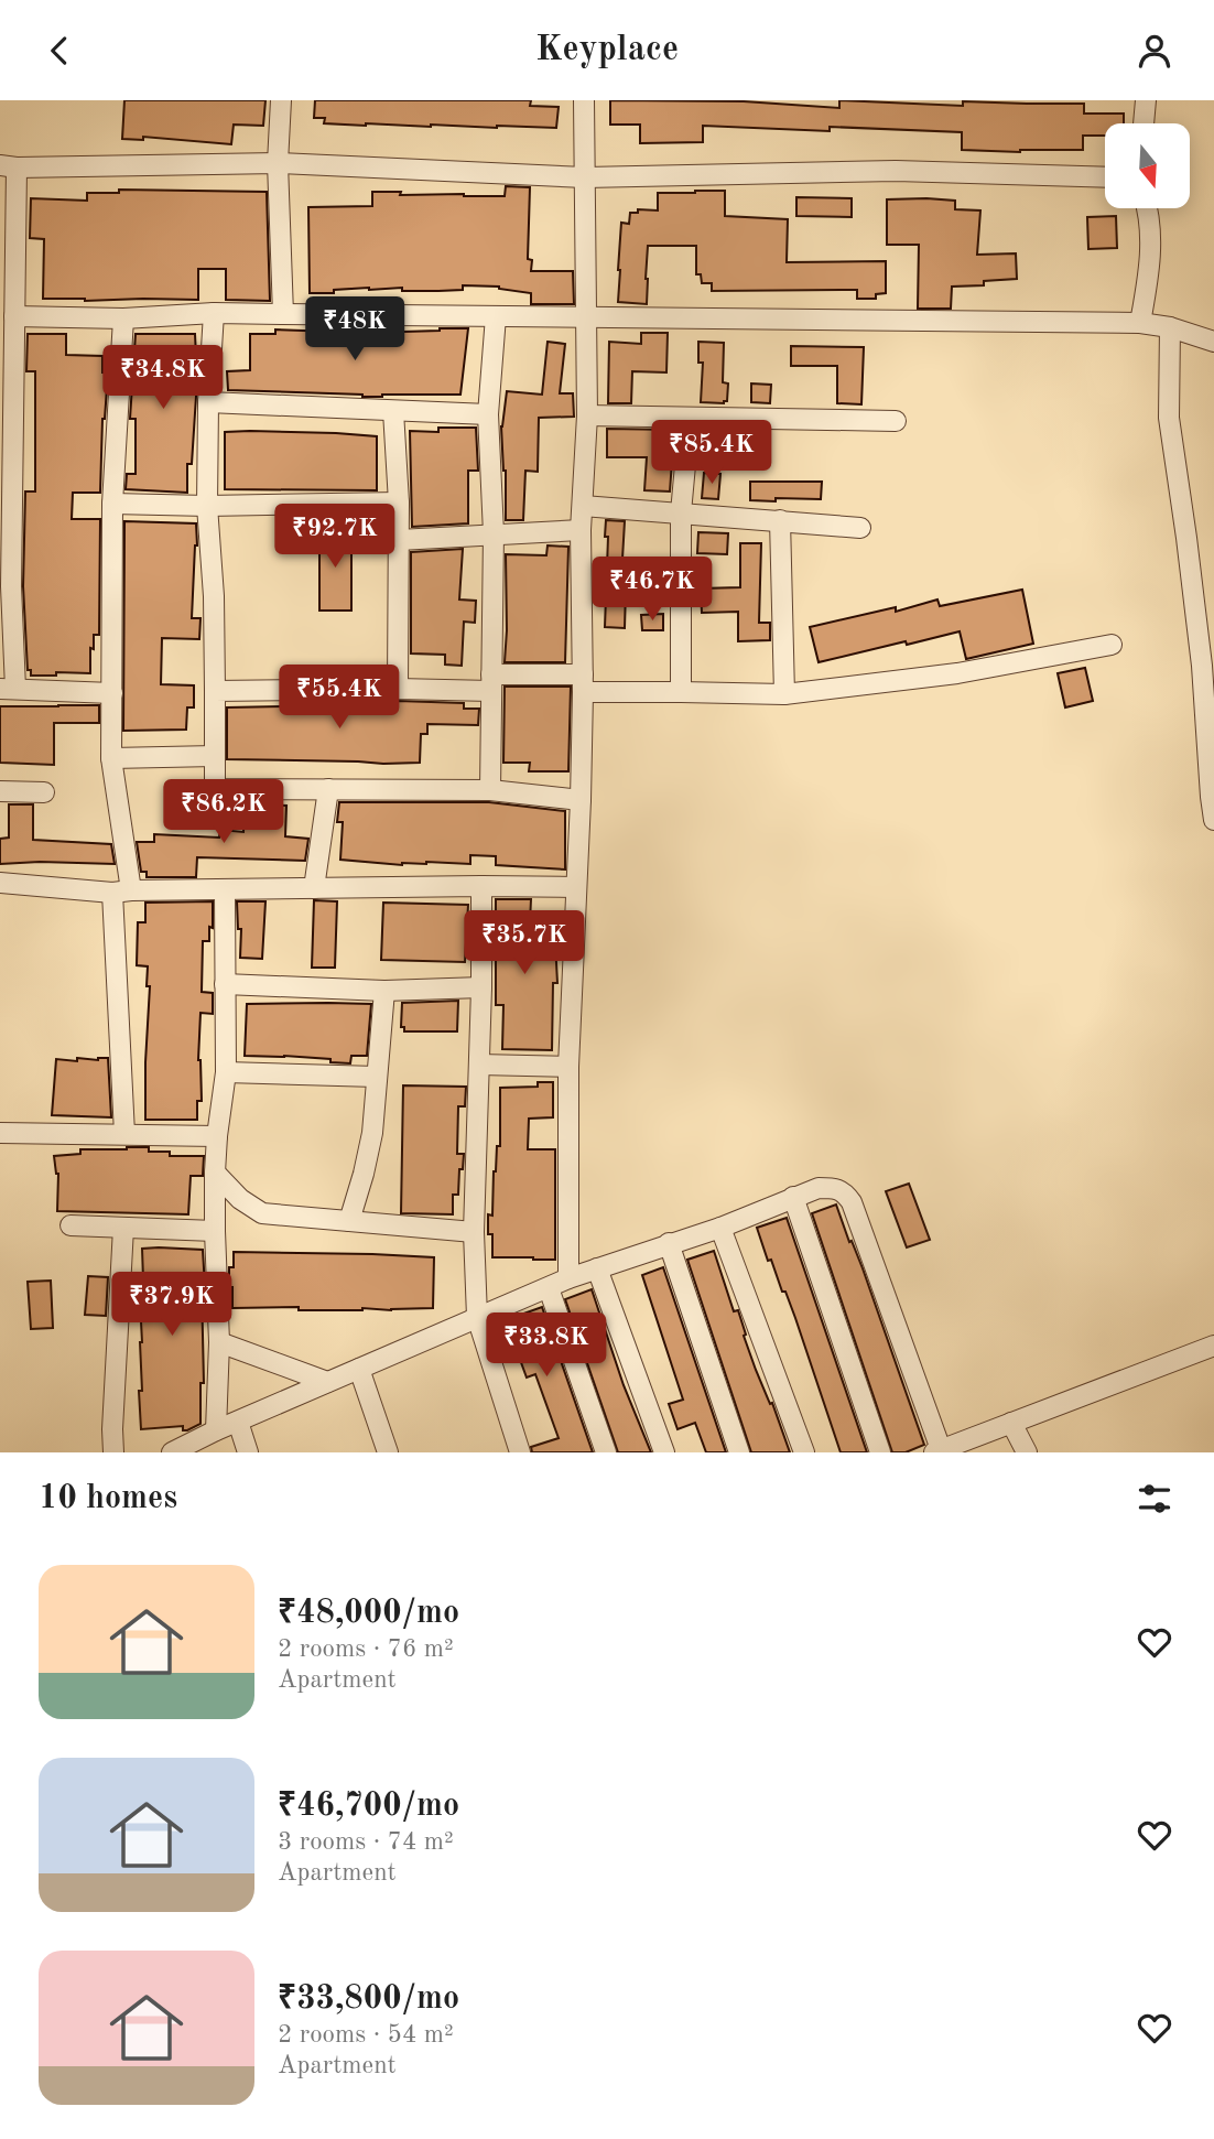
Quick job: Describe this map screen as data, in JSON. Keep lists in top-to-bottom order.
{
  "north": "bottom",
  "page": {
    "header": "Keyplace",
    "price": [
      "₹48K",
      "₹34.8K",
      "₹85.4K",
      "₹92.7K",
      "₹46.7K",
      "₹55.4K",
      "₹86.2K",
      "₹35.7K",
      "₹37.9K",
      "₹33.8K"
    ],
    "heading": "10 homes",
    "list": [
      {
        "name": "₹48,000/mo",
        "note": "2 rooms · 76 m² · Apartment"
      },
      {
        "name": "₹46,700/mo",
        "note": "3 rooms · 74 m² · Apartment"
      },
      {
        "name": "₹33,800/mo",
        "note": "2 rooms · 54 m² · Apartment"
      }
    ]
  }
}
